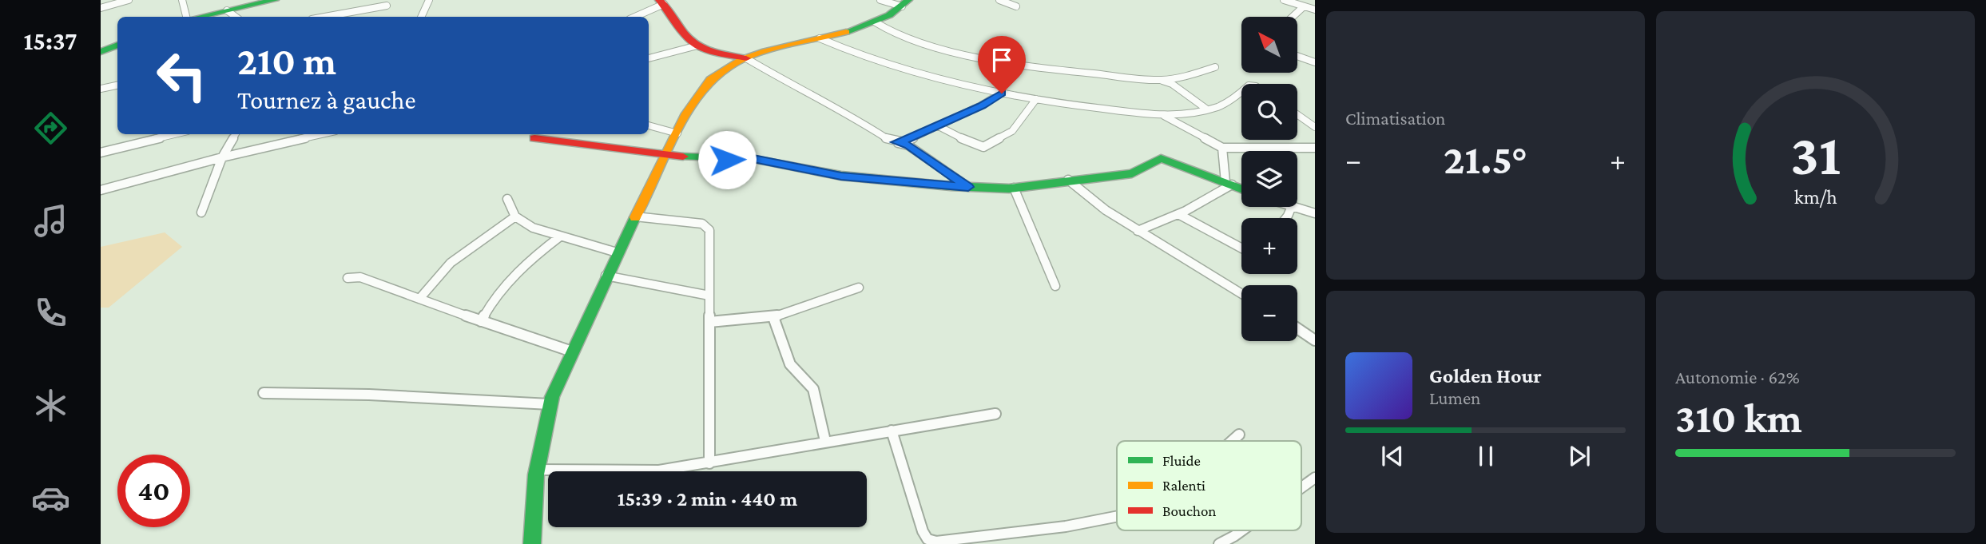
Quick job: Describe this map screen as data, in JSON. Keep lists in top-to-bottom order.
{
  "legend": ["Fluide", "Ralenti", "Bouchon"],
  "north": "top left",
  "page": {
    "tabs": "15:37",
    "tile": [
      "Climatisation",
      ["Autonomie · 62%", "310 km"]
    ],
    "map_buttons": ["+", "−"],
    "turn": ["210 m", "Tournez à gauche"],
    "heat": ["−", "21.5°", "+"],
    "song": ["Golden Hour", "Lumen"],
    "limit": "40",
    "trip": "15:39 · 2 min · 440 m",
    "gauge": ["31", "km/h"]
  }
}
